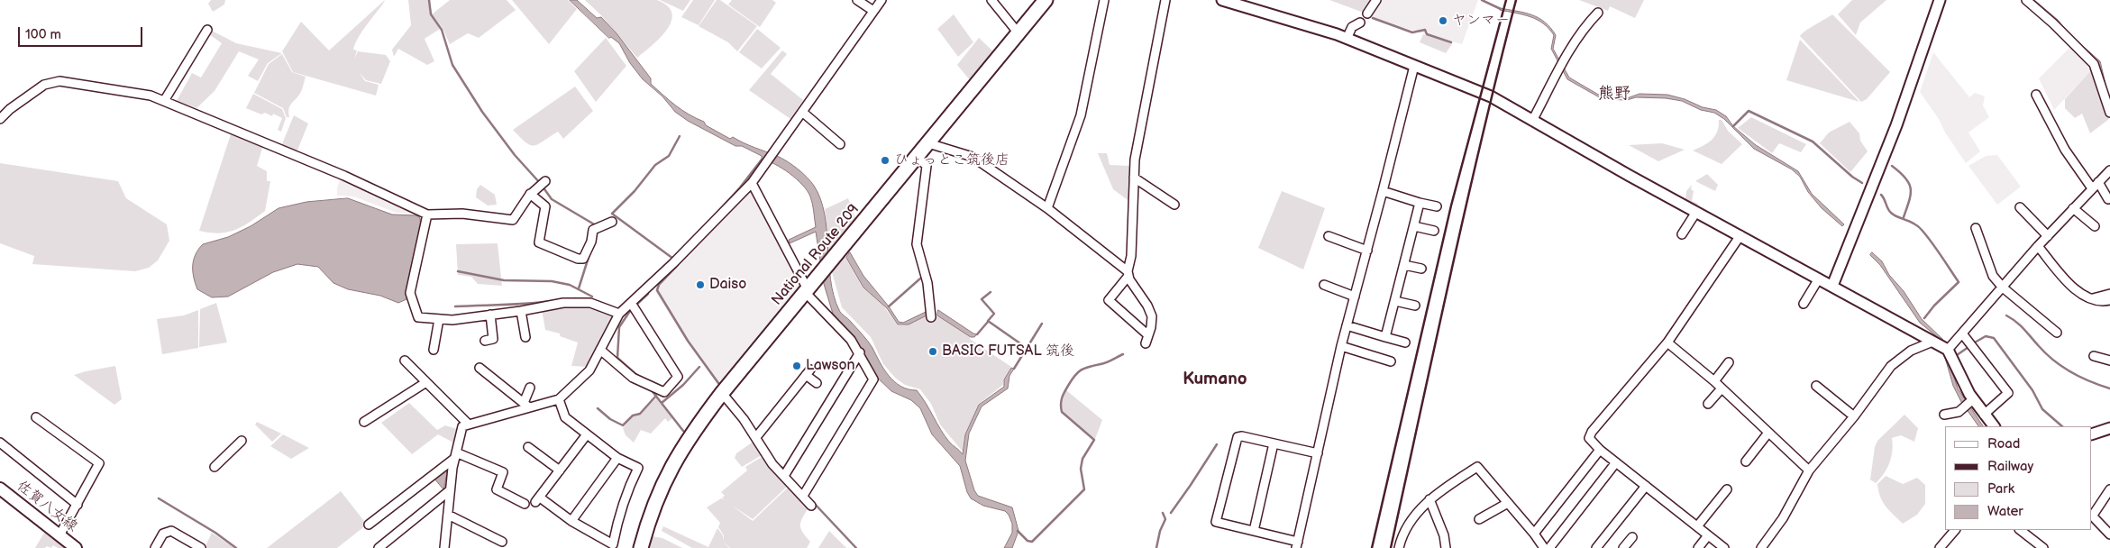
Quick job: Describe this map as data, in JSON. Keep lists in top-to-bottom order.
{
  "streets": {
    "highway": ["National Route 209"],
    "main road": ["佐賀八女線"]
  },
  "districts": ["熊野", "Kumano"],
  "places": [
    "ヤンマー",
    "ひょっとこ筑後店",
    "Daiso",
    "BASIC FUTSAL 筑後",
    "Lawson"
  ],
  "legend": [
    "Road",
    "Railway",
    "Park",
    "Water"
  ],
  "scale_bar": "100 m"
}
